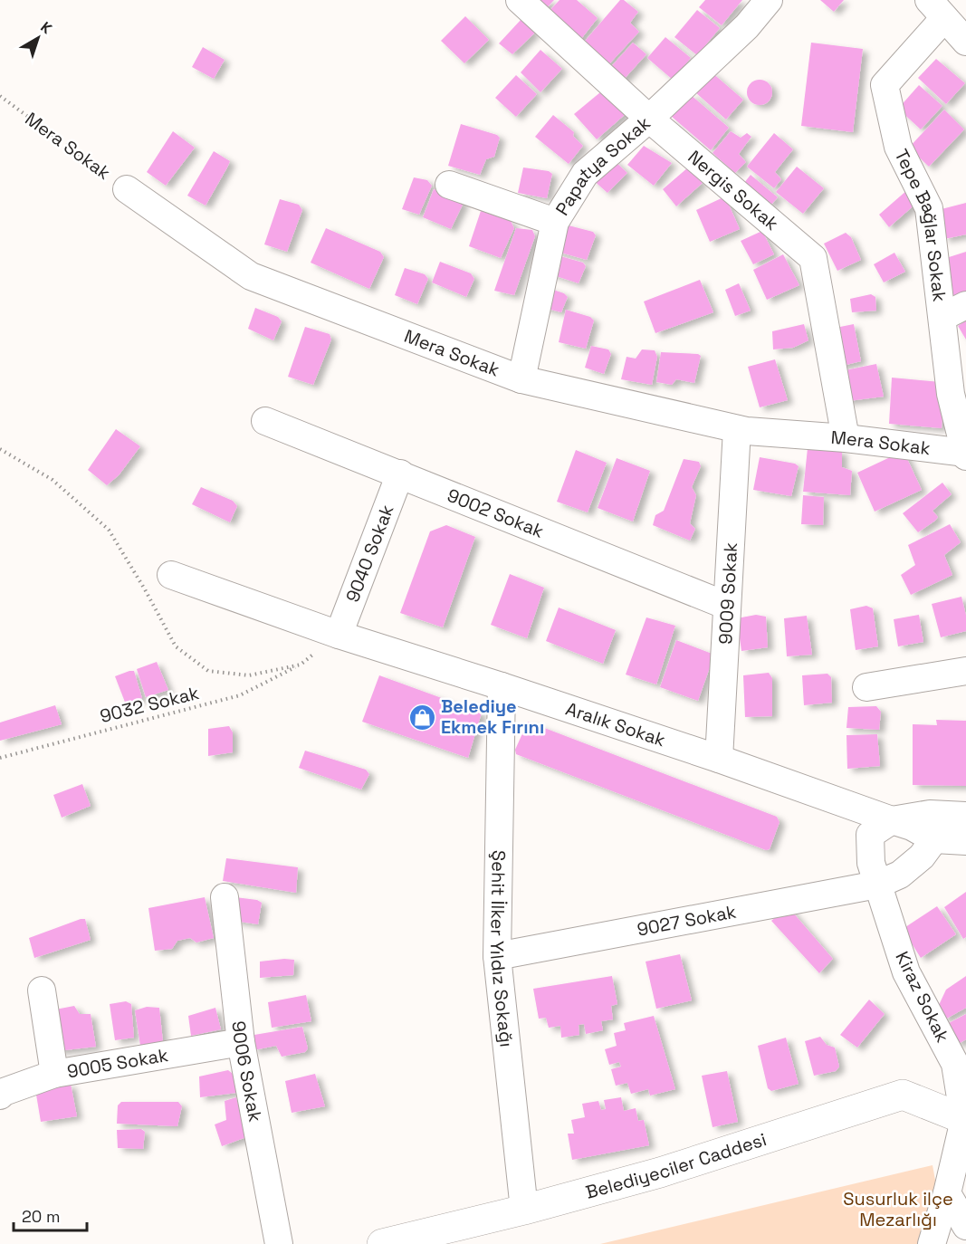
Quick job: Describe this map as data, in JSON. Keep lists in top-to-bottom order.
{
  "streets": {
    "street": [
      "Mera Sokak",
      "Papatya Sokak",
      "Nergis Sokak",
      "Tepe Bağlar Sokak",
      "9002 Sokak",
      "9040 Sokak",
      "9009 Sokak",
      "Aralık Sokak",
      "9027 Sokak",
      "Şehit İlker Yıldız Sokağı",
      "Kiraz Sokak",
      "9005 Sokak",
      "9006 Sokak",
      "Belediyeciler Caddesi"
    ],
    "path": ["9032 Sokak"]
  },
  "crossings": [
    ["Mera Sokak", "Papatya Sokak"],
    ["Mera Sokak", "Nergis Sokak"],
    ["Mera Sokak", "Tepe Bağlar Sokak"],
    ["Mera Sokak", "9009 Sokak"],
    ["Papatya Sokak", "Nergis Sokak"],
    ["9002 Sokak", "9040 Sokak"],
    ["9002 Sokak", "9009 Sokak"],
    ["9040 Sokak", "Aralık Sokak"],
    ["9009 Sokak", "Aralık Sokak"],
    ["Aralık Sokak", "9027 Sokak"],
    ["Aralık Sokak", "Şehit İlker Yıldız Sokağı"],
    ["Aralık Sokak", "Kiraz Sokak"],
    ["9027 Sokak", "Şehit İlker Yıldız Sokağı"],
    ["9027 Sokak", "Kiraz Sokak"],
    ["Şehit İlker Yıldız Sokağı", "Belediyeciler Caddesi"],
    ["Kiraz Sokak", "Belediyeciler Caddesi"],
    ["9005 Sokak", "9006 Sokak"]
  ],
  "parks": ["Susurluk ilçe Mezarlığı"],
  "places": {
    "shop": ["Belediye Ekmek Fırını"]
  },
  "scale_bar": "20 m",
  "north": "top right"
}
